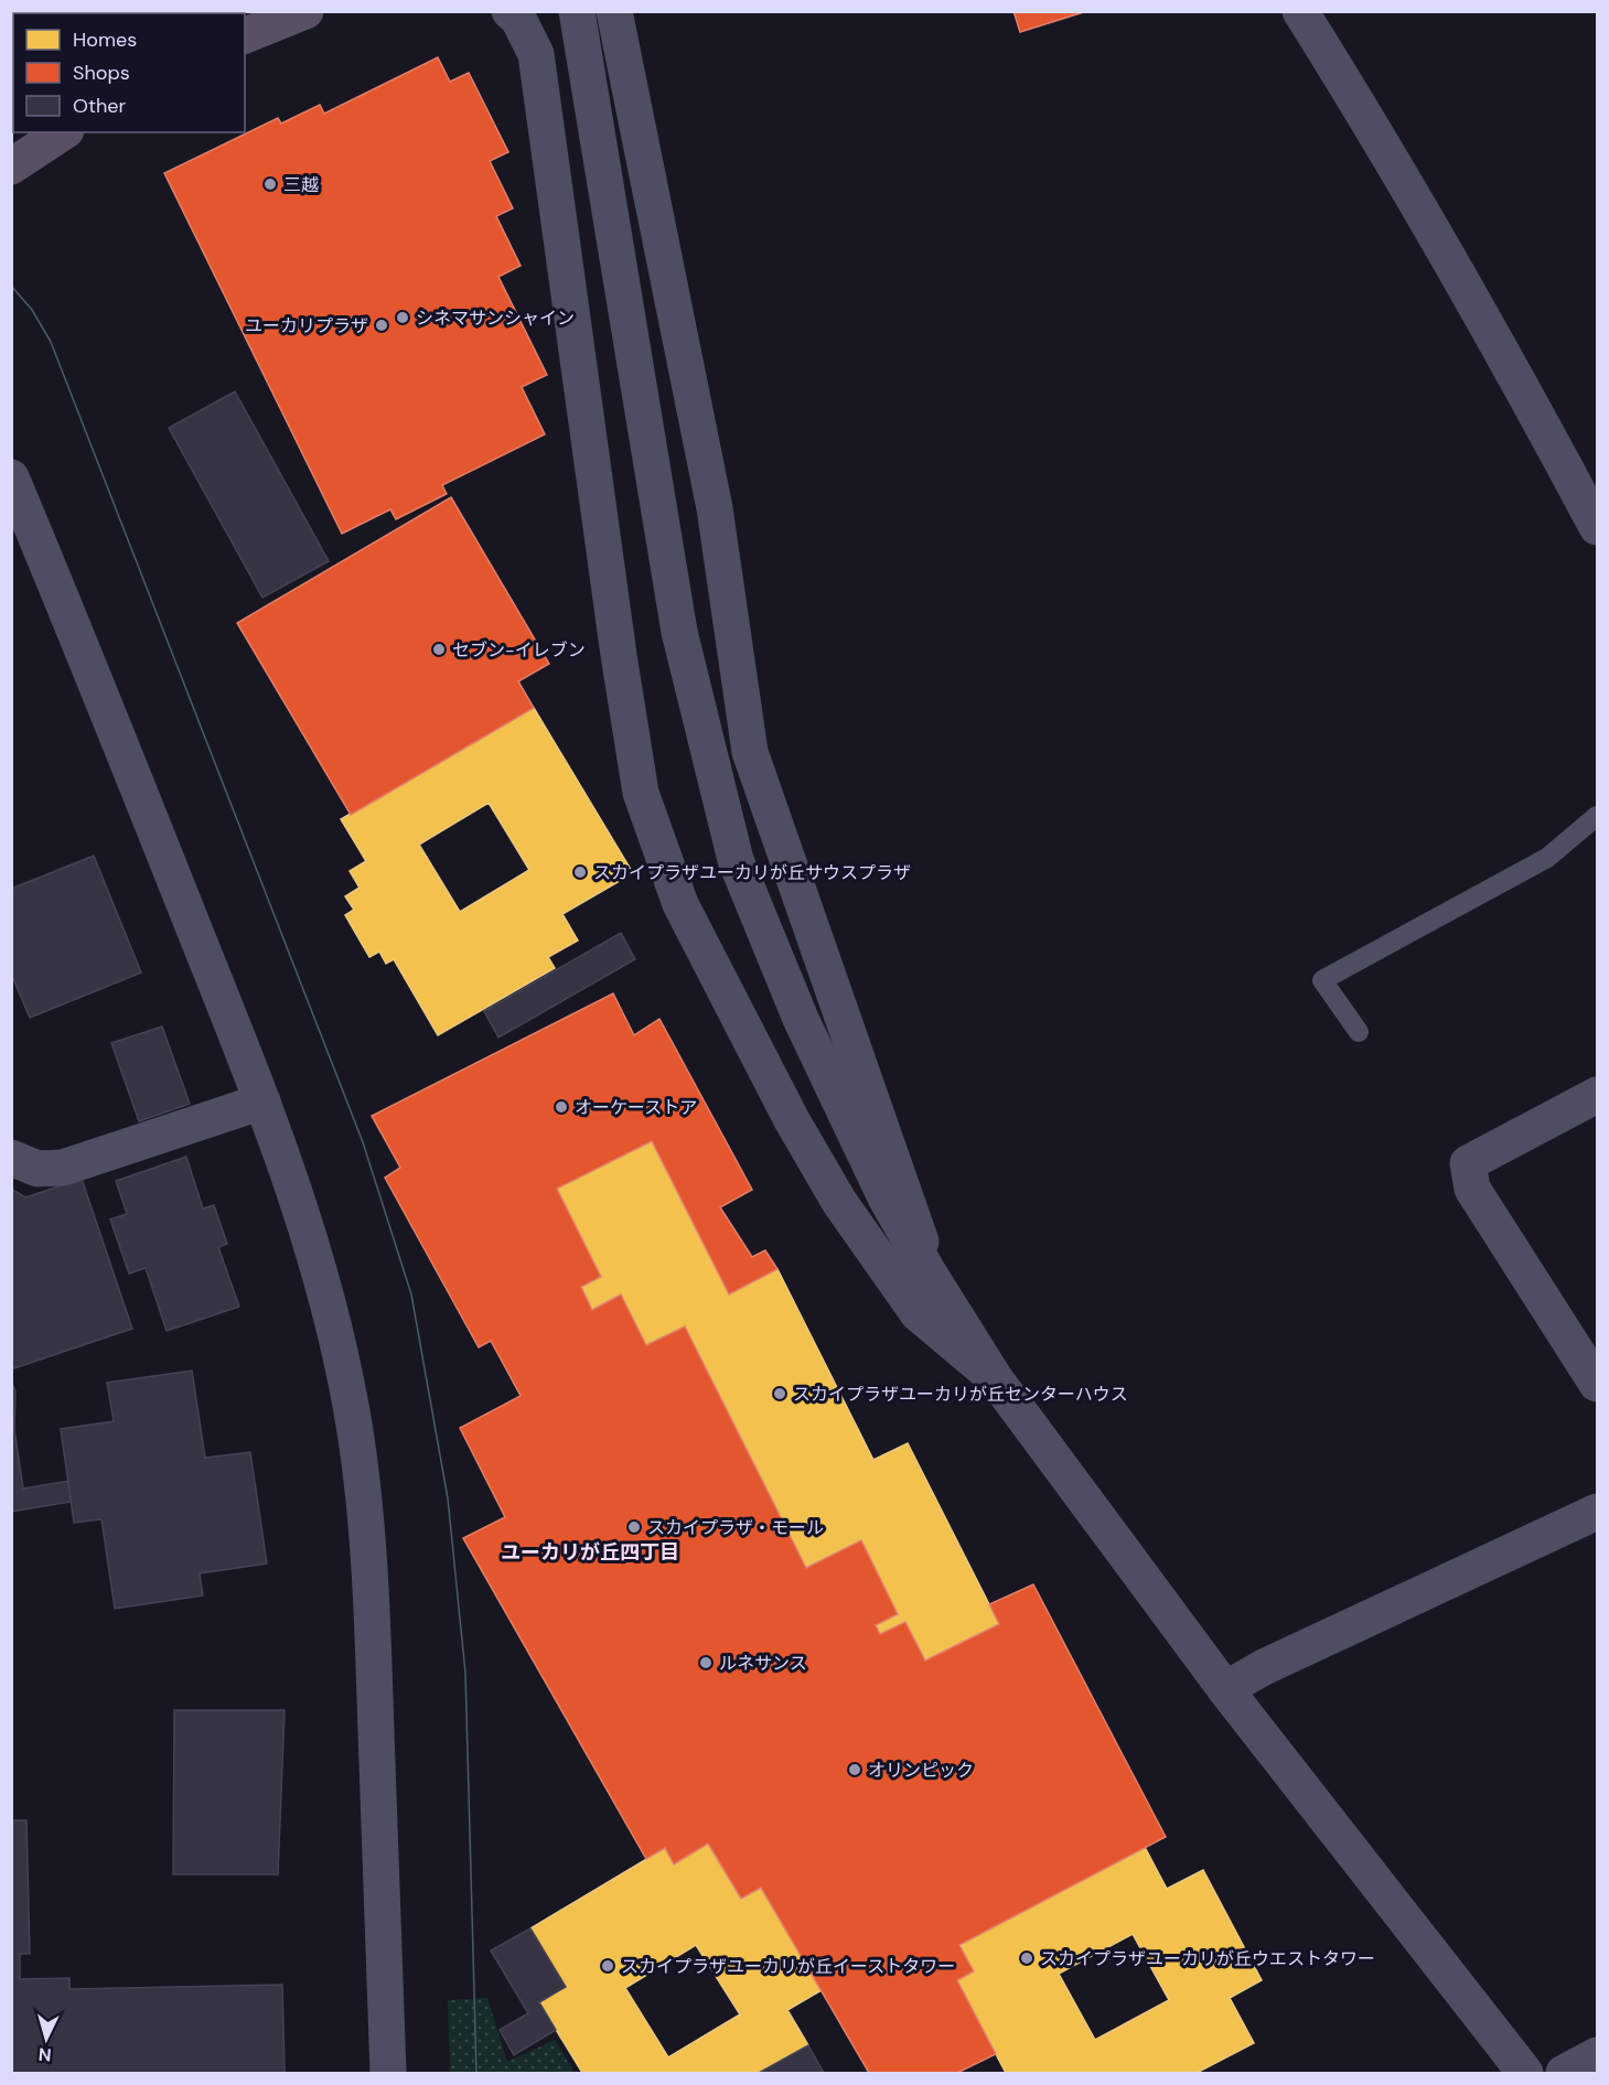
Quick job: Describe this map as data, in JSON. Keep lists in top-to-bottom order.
{
  "districts": ["ユーカリが丘四丁目"],
  "places": [
    "三越",
    "シネマサンシャイン",
    "ユーカリプラザ",
    "セブン-イレブン",
    "スカイプラザユーカリが丘サウスプラザ",
    "オーケーストア",
    "スカイプラザユーカリが丘センターハウス",
    "スカイプラザ・モール",
    "ルネサンス",
    "オリンピック",
    "スカイプラザユーカリが丘ウエストタワー",
    "スカイプラザユーカリが丘イーストタワー"
  ],
  "legend": ["Homes", "Shops", "Other"],
  "north": "bottom"
}
